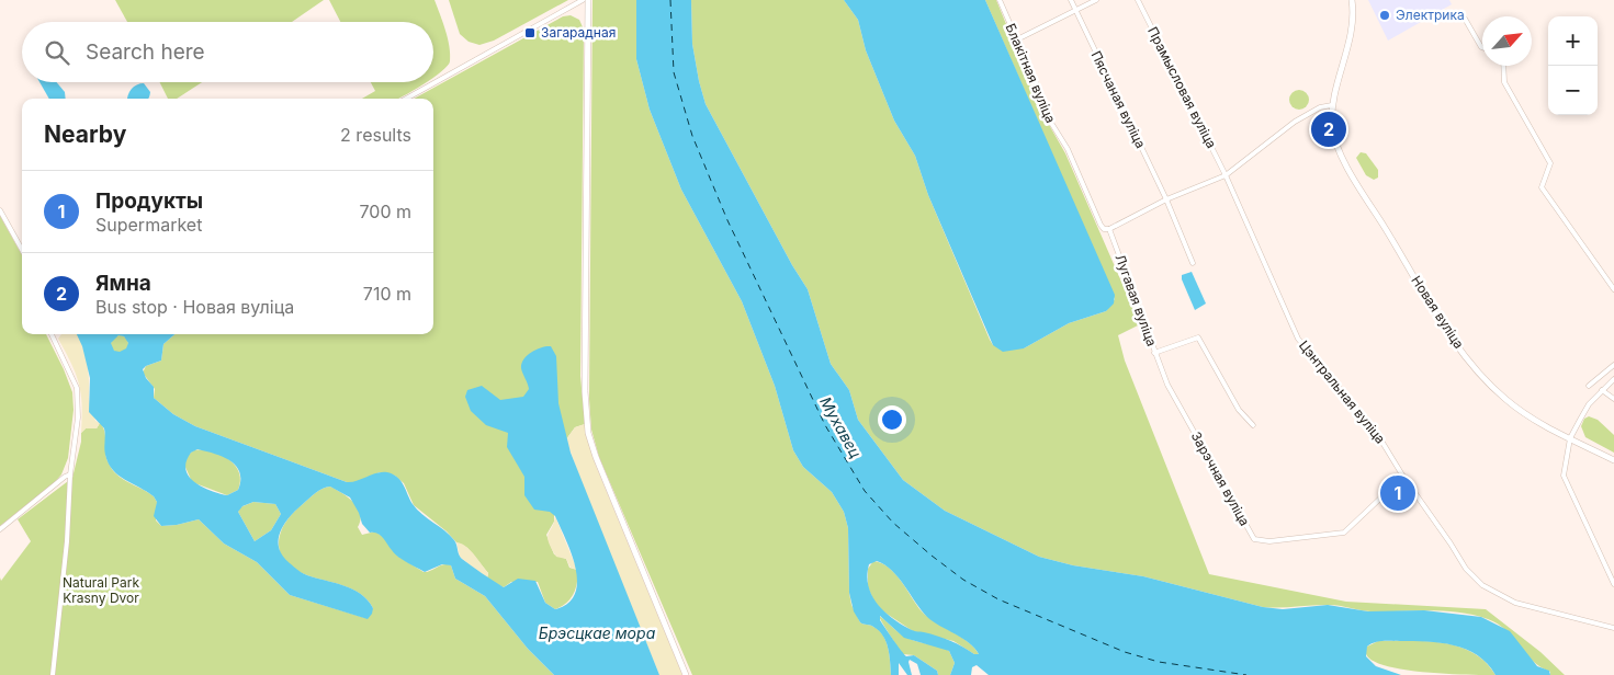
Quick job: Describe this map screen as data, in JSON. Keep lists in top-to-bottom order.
{
  "streets": {
    "street": [
      "Блакітная вуліца",
      "Прамысловая вуліца",
      "Пясчаная вуліца",
      "Лугавая вуліца",
      "Новая вуліца",
      "Цэнтральная вуліца",
      "Зарэчная вуліца"
    ]
  },
  "crossings": [
    ["Блакітная вуліца", "Лугавая вуліца"],
    ["Прамысловая вуліца", "Цэнтральная вуліца"],
    ["Лугавая вуліца", "Зарэчная вуліца"],
    ["Цэнтральная вуліца", "Зарэчная вуліца"]
  ],
  "water": ["Мухавец", "Брэсцкае мора"],
  "parks": ["Natural Park Krasny Dvor"],
  "places": {
    "other": ["Электрика"],
    "transit": ["Загарадная"]
  },
  "north": "top right",
  "page": {
    "map_buttons": ["+", "−"],
    "search": "Search here",
    "heading": ["Nearby", "2 results"],
    "pins": ["2", "1"],
    "list": [
      {
        "mark": "1",
        "name": "Продукты",
        "note": "Supermarket",
        "value": "700 m"
      },
      {
        "mark": "2",
        "name": "Ямна",
        "note": "Bus stop · Новая вуліца",
        "value": "710 m"
      }
    ]
  }
}
